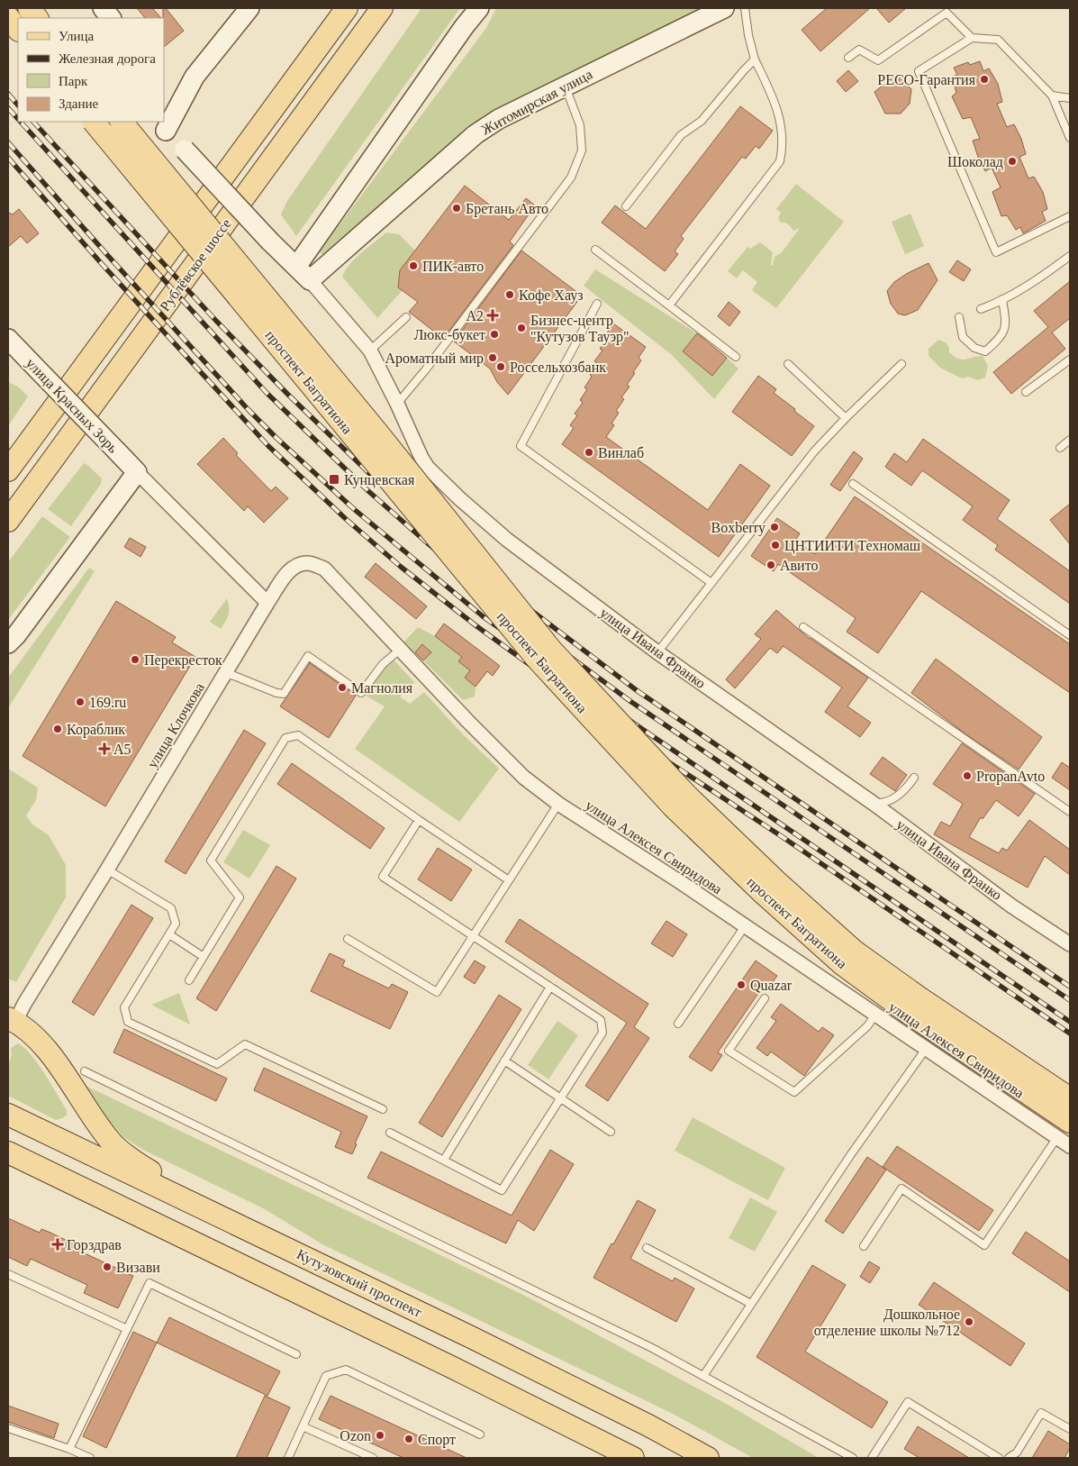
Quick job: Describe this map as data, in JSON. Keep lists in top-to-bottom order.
{
  "streets": {
    "main road": ["Рублёвское шоссе", "проспект Багратиона", "Кутузовский проспект"],
    "street": [
      "Житомирская улица",
      "улица Красных Зорь",
      "улица Ивана Франко",
      "улица Клочкова",
      "улица Алексея Свиридова"
    ]
  },
  "crossings": [
    ["Житомирская улица", "улица Ивана Франко"],
    ["проспект Багратиона", "улица Алексея Свиридова"],
    ["улица Клочкова", "улица Алексея Свиридова"]
  ],
  "places": {
    "other": [
      "РЕСО-Гарантия",
      "Шоколад",
      "Бретань Авто",
      "ПИК-авто",
      "Кофе Хауз",
      "Бизнес-центр \"Кутузов Тауэр\"",
      "Люкс-букет",
      "Ароматный мир",
      "Россельхозбанк",
      "Винлаб",
      "Boxberry",
      "ЦНТИИТИ Техномаш",
      "Авито",
      "Перекресток",
      "Магнолия",
      "169.ru",
      "Кораблик",
      "PropanAvto",
      "Quazar",
      "Визави",
      "Дошкольное отделение школы №712",
      "Ozon",
      "Спорт"
    ],
    "health": ["А2", "А5", "Горздрав"],
    "transit": ["Кунцевская"]
  },
  "legend": [
    "Улица",
    "Железная дорога",
    "Парк",
    "Здание"
  ]
}
